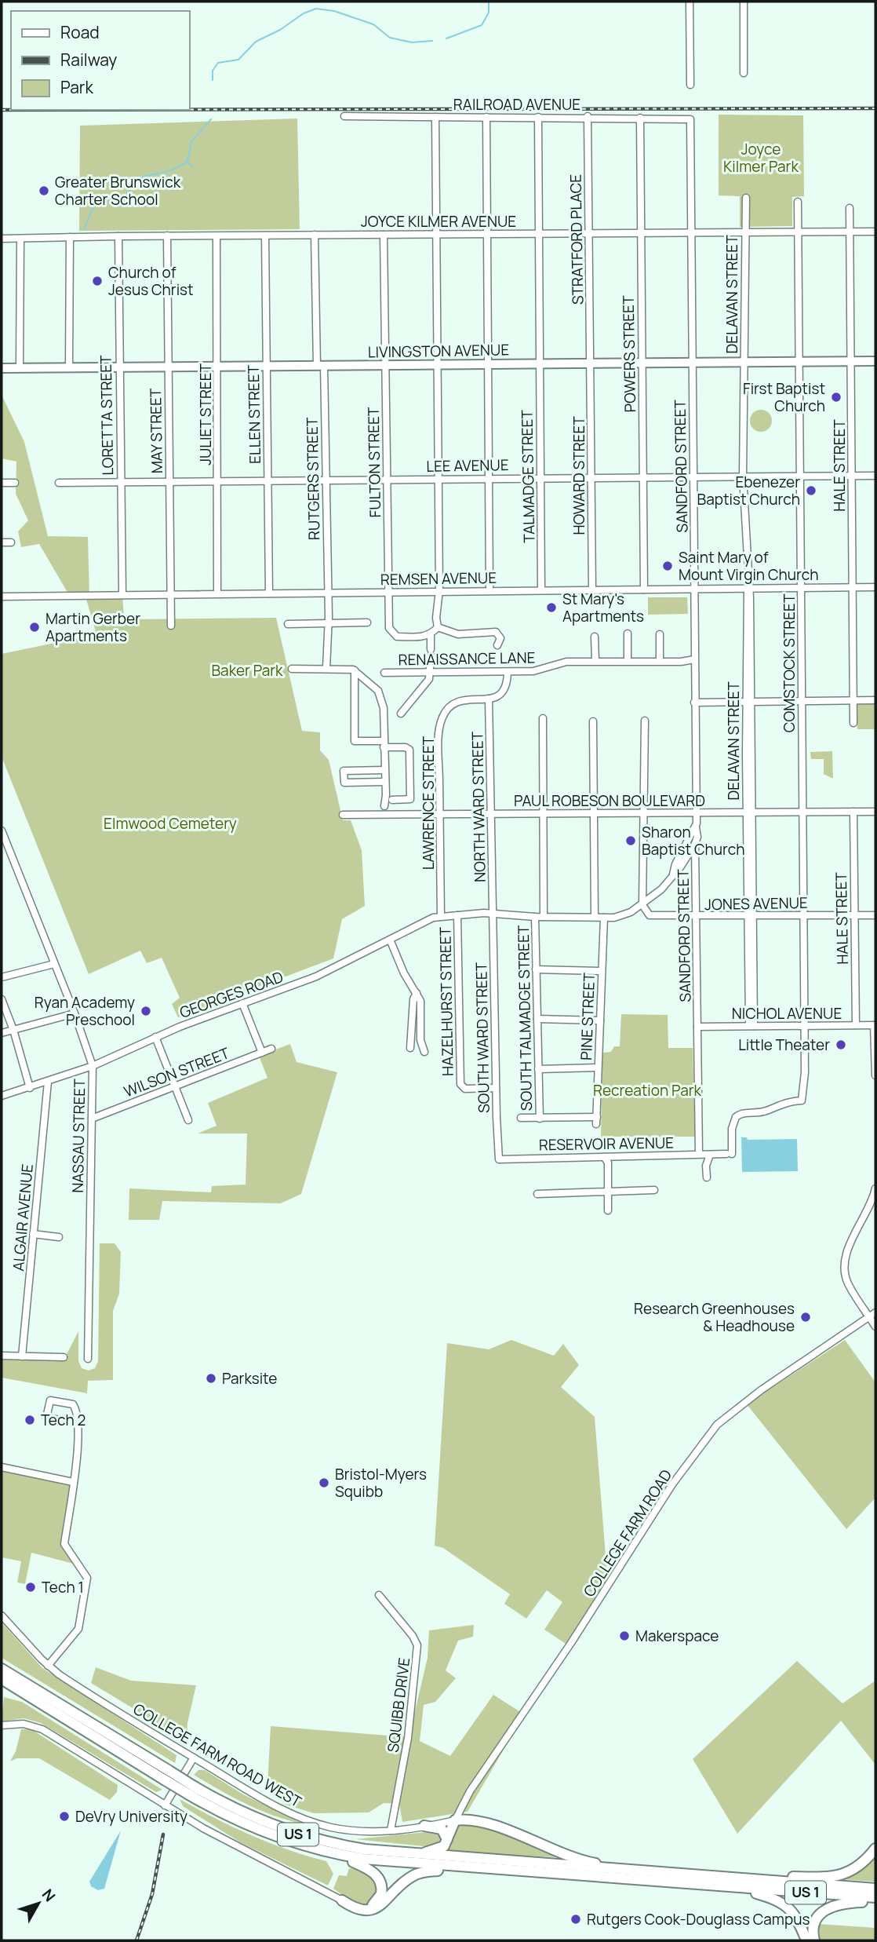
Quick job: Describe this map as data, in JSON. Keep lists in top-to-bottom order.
{
  "streets": {
    "highway": ["US 1"],
    "main road": ["LIVINGSTON AVENUE"],
    "street": [
      "RAILROAD AVENUE",
      "JOYCE KILMER AVENUE",
      "STRATFORD PLACE",
      "DELAVAN STREET",
      "POWERS STREET",
      "JULIET STREET",
      "ELLEN STREET",
      "LORETTA STREET",
      "MAY STREET",
      "FULTON STREET",
      "LEE AVENUE",
      "HALE STREET",
      "SANDFORD STREET",
      "HOWARD STREET",
      "TALMADGE STREET",
      "RUTGERS STREET",
      "REMSEN AVENUE",
      "RENAISSANCE LANE",
      "COMSTOCK STREET",
      "PAUL ROBESON BOULEVARD",
      "LAWRENCE STREET",
      "NORTH WARD STREET",
      "JONES AVENUE",
      "GEORGES ROAD",
      "HAZELHURST STREET",
      "NICHOL AVENUE",
      "PINE STREET",
      "SOUTH TALMADGE STREET",
      "SOUTH WARD STREET",
      "WILSON STREET",
      "NASSAU STREET",
      "RESERVOIR AVENUE",
      "ALGAIR AVENUE",
      "COLLEGE FARM ROAD",
      "SQUIBB DRIVE",
      "COLLEGE FARM ROAD WEST"
    ]
  },
  "crossings": [
    ["RAILROAD AVENUE", "STRATFORD PLACE"],
    ["RAILROAD AVENUE", "POWERS STREET"],
    ["RAILROAD AVENUE", "SANDFORD STREET"],
    ["RAILROAD AVENUE", "TALMADGE STREET"],
    ["JOYCE KILMER AVENUE", "STRATFORD PLACE"],
    ["JOYCE KILMER AVENUE", "DELAVAN STREET"],
    ["JOYCE KILMER AVENUE", "POWERS STREET"],
    ["JOYCE KILMER AVENUE", "JULIET STREET"],
    ["JOYCE KILMER AVENUE", "ELLEN STREET"],
    ["JOYCE KILMER AVENUE", "LORETTA STREET"],
    ["JOYCE KILMER AVENUE", "MAY STREET"],
    ["JOYCE KILMER AVENUE", "FULTON STREET"],
    ["JOYCE KILMER AVENUE", "HALE STREET"],
    ["JOYCE KILMER AVENUE", "SANDFORD STREET"],
    ["JOYCE KILMER AVENUE", "TALMADGE STREET"],
    ["JOYCE KILMER AVENUE", "RUTGERS STREET"],
    ["JOYCE KILMER AVENUE", "COMSTOCK STREET"],
    ["STRATFORD PLACE", "LIVINGSTON AVENUE"],
    ["STRATFORD PLACE", "HOWARD STREET"],
    ["DELAVAN STREET", "LIVINGSTON AVENUE"],
    ["DELAVAN STREET", "LEE AVENUE"],
    ["DELAVAN STREET", "REMSEN AVENUE"],
    ["DELAVAN STREET", "PAUL ROBESON BOULEVARD"],
    ["DELAVAN STREET", "JONES AVENUE"],
    ["DELAVAN STREET", "NICHOL AVENUE"],
    ["LIVINGSTON AVENUE", "POWERS STREET"],
    ["LIVINGSTON AVENUE", "JULIET STREET"],
    ["LIVINGSTON AVENUE", "ELLEN STREET"],
    ["LIVINGSTON AVENUE", "LORETTA STREET"],
    ["LIVINGSTON AVENUE", "MAY STREET"],
    ["LIVINGSTON AVENUE", "FULTON STREET"],
    ["LIVINGSTON AVENUE", "HALE STREET"],
    ["LIVINGSTON AVENUE", "SANDFORD STREET"],
    ["LIVINGSTON AVENUE", "HOWARD STREET"],
    ["LIVINGSTON AVENUE", "TALMADGE STREET"],
    ["LIVINGSTON AVENUE", "RUTGERS STREET"],
    ["LIVINGSTON AVENUE", "COMSTOCK STREET"],
    ["POWERS STREET", "LEE AVENUE"],
    ["POWERS STREET", "REMSEN AVENUE"],
    ["JULIET STREET", "LEE AVENUE"],
    ["JULIET STREET", "REMSEN AVENUE"],
    ["ELLEN STREET", "LEE AVENUE"],
    ["ELLEN STREET", "REMSEN AVENUE"],
    ["LORETTA STREET", "LEE AVENUE"],
    ["LORETTA STREET", "REMSEN AVENUE"],
    ["MAY STREET", "LEE AVENUE"],
    ["MAY STREET", "REMSEN AVENUE"],
    ["FULTON STREET", "LEE AVENUE"],
    ["FULTON STREET", "REMSEN AVENUE"],
    ["LEE AVENUE", "HALE STREET"],
    ["LEE AVENUE", "SANDFORD STREET"],
    ["LEE AVENUE", "HOWARD STREET"],
    ["LEE AVENUE", "TALMADGE STREET"],
    ["LEE AVENUE", "RUTGERS STREET"],
    ["LEE AVENUE", "COMSTOCK STREET"],
    ["HALE STREET", "REMSEN AVENUE"],
    ["HALE STREET", "PAUL ROBESON BOULEVARD"],
    ["HALE STREET", "JONES AVENUE"],
    ["HALE STREET", "NICHOL AVENUE"],
    ["SANDFORD STREET", "REMSEN AVENUE"],
    ["SANDFORD STREET", "RENAISSANCE LANE"],
    ["SANDFORD STREET", "PAUL ROBESON BOULEVARD"],
    ["SANDFORD STREET", "JONES AVENUE"],
    ["SANDFORD STREET", "GEORGES ROAD"],
    ["SANDFORD STREET", "NICHOL AVENUE"],
    ["SANDFORD STREET", "RESERVOIR AVENUE"],
    ["HOWARD STREET", "REMSEN AVENUE"],
    ["TALMADGE STREET", "REMSEN AVENUE"],
    ["RUTGERS STREET", "REMSEN AVENUE"],
    ["REMSEN AVENUE", "COMSTOCK STREET"],
    ["COMSTOCK STREET", "PAUL ROBESON BOULEVARD"],
    ["COMSTOCK STREET", "JONES AVENUE"],
    ["COMSTOCK STREET", "NICHOL AVENUE"],
    ["COMSTOCK STREET", "RESERVOIR AVENUE"],
    ["PAUL ROBESON BOULEVARD", "LAWRENCE STREET"],
    ["PAUL ROBESON BOULEVARD", "NORTH WARD STREET"],
    ["PAUL ROBESON BOULEVARD", "GEORGES ROAD"],
    ["LAWRENCE STREET", "NORTH WARD STREET"],
    ["LAWRENCE STREET", "GEORGES ROAD"],
    ["NORTH WARD STREET", "GEORGES ROAD"],
    ["NORTH WARD STREET", "SOUTH WARD STREET"],
    ["JONES AVENUE", "GEORGES ROAD"],
    ["GEORGES ROAD", "HAZELHURST STREET"],
    ["GEORGES ROAD", "PINE STREET"],
    ["GEORGES ROAD", "SOUTH TALMADGE STREET"],
    ["GEORGES ROAD", "SOUTH WARD STREET"],
    ["GEORGES ROAD", "NASSAU STREET"],
    ["GEORGES ROAD", "ALGAIR AVENUE"],
    ["HAZELHURST STREET", "SOUTH WARD STREET"],
    ["PINE STREET", "SOUTH TALMADGE STREET"],
    ["SOUTH WARD STREET", "RESERVOIR AVENUE"],
    ["WILSON STREET", "NASSAU STREET"],
    ["COLLEGE FARM ROAD", "COLLEGE FARM ROAD WEST"],
    ["SQUIBB DRIVE", "COLLEGE FARM ROAD WEST"]
  ],
  "parks": [
    "Joyce Kilmer Park",
    "Baker Park",
    "Elmwood Cemetery",
    "Recreation Park"
  ],
  "places": [
    "Greater Brunswick Charter School",
    "Church of Jesus Christ",
    "First Baptist Church",
    "Ebenezer Baptist Church",
    "Saint Mary of Mount Virgin Church",
    "St Mary's Apartments",
    "Martin Gerber Apartments",
    "Sharon Baptist Church",
    "Ryan Academy Preschool",
    "Little Theater",
    "Research Greenhouses & Headhouse",
    "Parksite",
    "Tech 2",
    "Bristol-Myers Squibb",
    "Tech 1",
    "Makerspace",
    "DeVry University",
    "Rutgers Cook-Douglass Campus"
  ],
  "legend": ["Road", "Railway", "Park"],
  "north": "top right"
}
